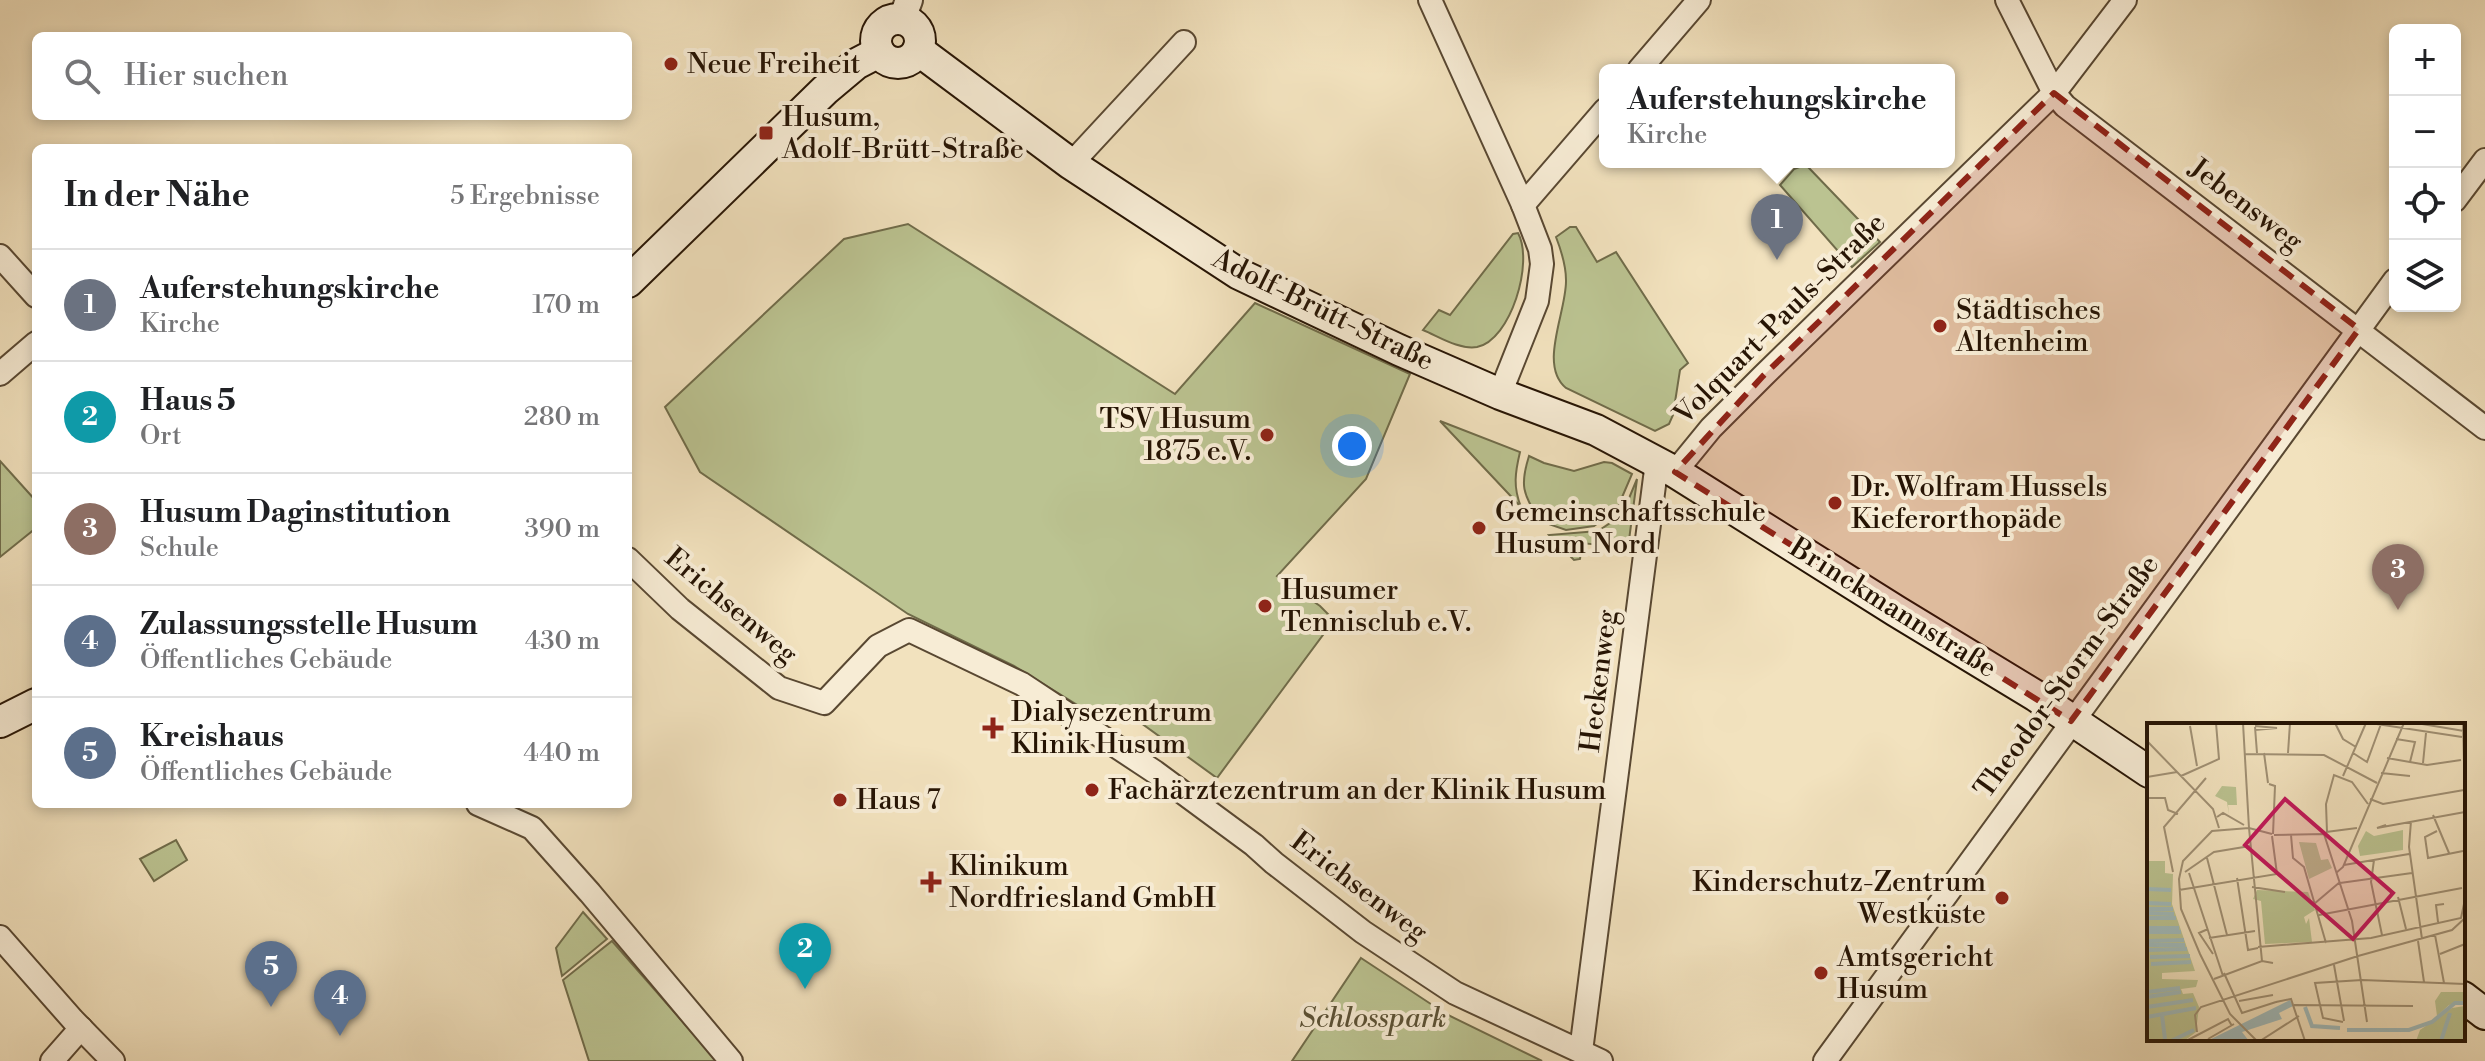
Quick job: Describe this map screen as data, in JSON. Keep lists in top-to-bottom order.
{
  "streets": {
    "main road": ["Adolf-Brütt-Straße", "Brinckmannstraße"],
    "street": [
      "Jebensweg",
      "Volquart-Pauls-Straße",
      "Erichsenweg",
      "Theodor-Storm-Straße",
      "Heckenweg"
    ]
  },
  "crossings": [
    ["Jebensweg", "Volquart-Pauls-Straße"],
    ["Jebensweg", "Theodor-Storm-Straße"],
    ["Adolf-Brütt-Straße", "Brinckmannstraße"],
    ["Volquart-Pauls-Straße", "Brinckmannstraße"],
    ["Volquart-Pauls-Straße", "Heckenweg"],
    ["Erichsenweg", "Heckenweg"],
    ["Brinckmannstraße", "Theodor-Storm-Straße"],
    ["Brinckmannstraße", "Heckenweg"]
  ],
  "parks": ["Schlosspark"],
  "places": {
    "other": [
      "Neue Freiheit",
      "Städtisches Altenheim",
      "TSV Husum 1875 e.V.",
      "Dr. Wolfram Hussels Kieferorthopäde",
      "Gemeinschaftsschule Husum Nord",
      "Husumer Tennisclub e.V.",
      "Fachärztezentrum an der Klinik Husum",
      "Haus 7",
      "Kinderschutz-Zentrum Westküste",
      "Amtsgericht Husum"
    ],
    "transit": ["Husum, Adolf-Brütt-Straße"],
    "health": ["Dialysezentrum Klinik Husum", "Klinikum Nordfriesland GmbH"]
  },
  "page": {
    "map_buttons": ["+", "−"],
    "search": "Hier suchen",
    "popup": ["Auferstehungskirche", "Kirche"],
    "heading": ["In der Nähe", "5 Ergebnisse"],
    "pins": [
      "1",
      "3",
      "2",
      "5",
      "4"
    ],
    "list": [
      {
        "mark": "1",
        "name": "Auferstehungskirche",
        "note": "Kirche",
        "value": "170 m"
      },
      {
        "mark": "2",
        "name": "Haus 5",
        "note": "Ort",
        "value": "280 m"
      },
      {
        "mark": "3",
        "name": "Husum Daginstitution",
        "note": "Schule",
        "value": "390 m"
      },
      {
        "mark": "4",
        "name": "Zulassungsstelle Husum",
        "note": "Öffentliches Gebäude",
        "value": "430 m"
      },
      {
        "mark": "5",
        "name": "Kreishaus",
        "note": "Öffentliches Gebäude",
        "value": "440 m"
      }
    ]
  }
}
